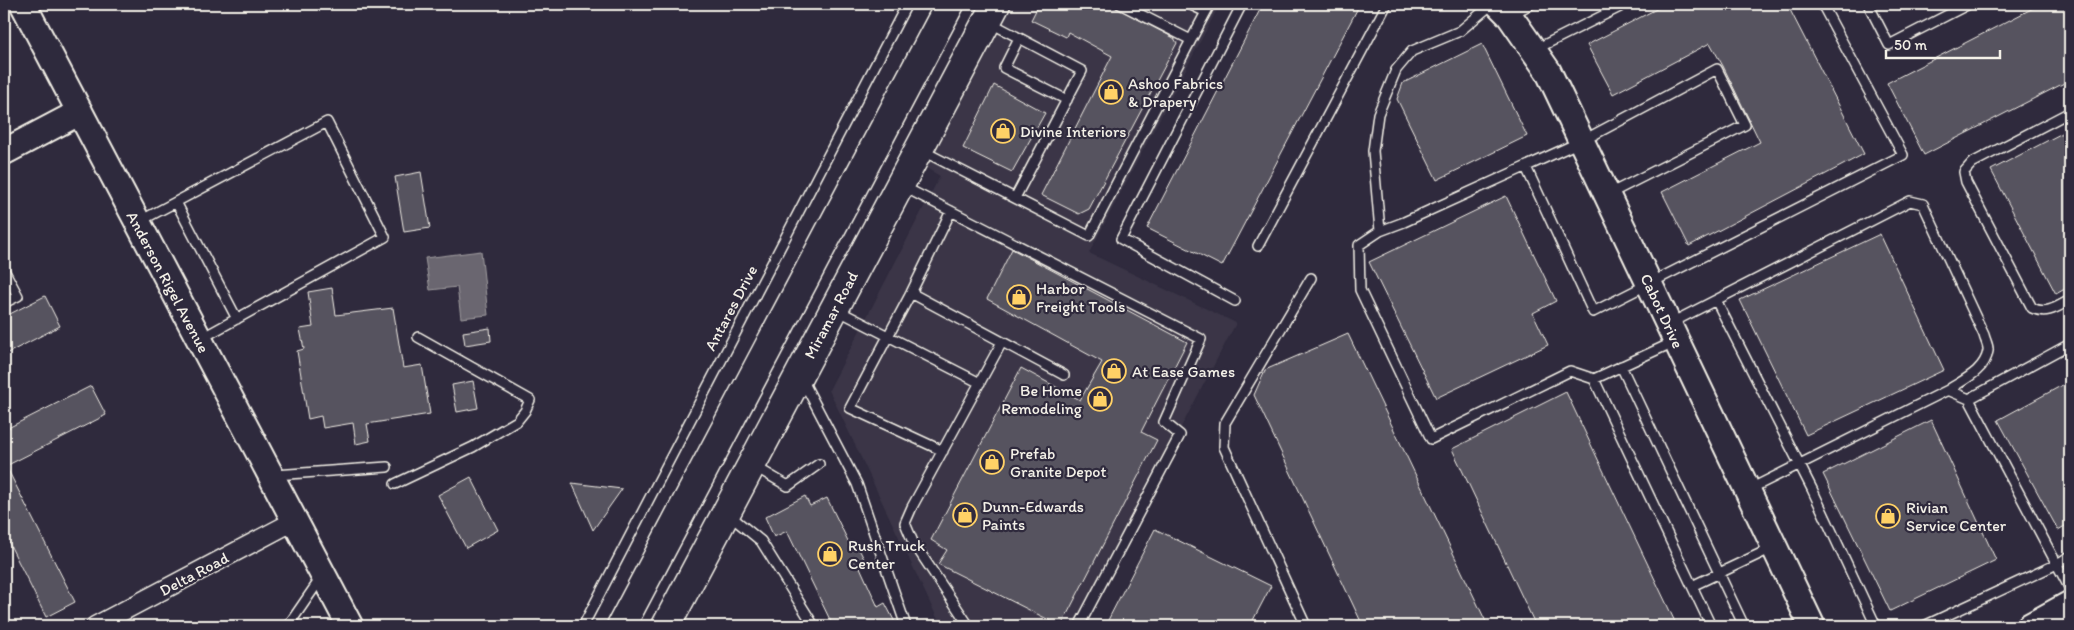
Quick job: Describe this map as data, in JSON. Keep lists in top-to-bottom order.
{
  "streets": {
    "main road": ["Miramar Road"],
    "street": ["Anderson Rigel Avenue", "Cabot Drive", "Delta Road"],
    "lane": ["Antares Drive"]
  },
  "crossings": [
    ["Anderson Rigel Avenue", "Delta Road"]
  ],
  "places": {
    "shop": [
      "Ashoo Fabrics & Drapery",
      "Divine Interiors",
      "Harbor Freight Tools",
      "At Ease Games",
      "Be Home Remodeling",
      "Prefab Granite Depot",
      "Dunn-Edwards Paints",
      "Rivian Service Center",
      "Rush Truck Center"
    ]
  },
  "scale_bar": "50 m"
}
